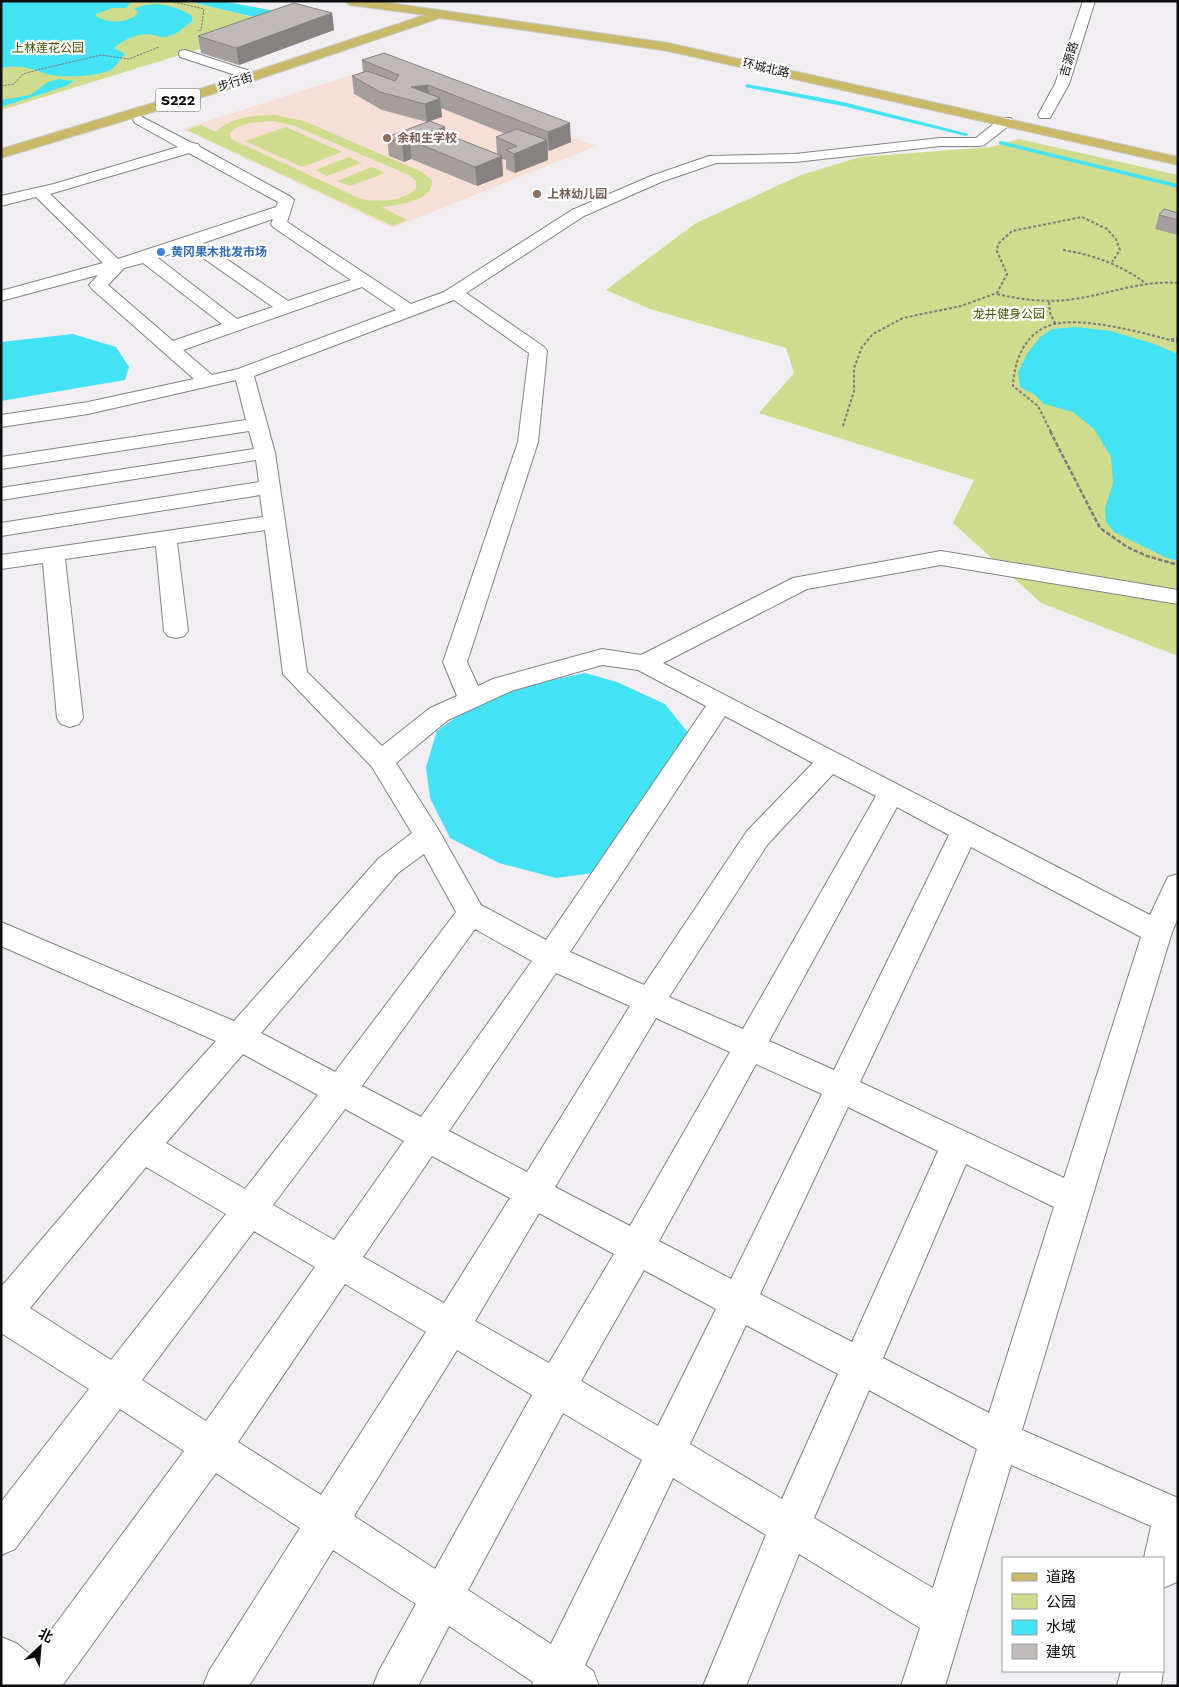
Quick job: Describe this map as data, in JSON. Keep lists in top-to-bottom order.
{
  "streets": {
    "main road": ["环城北路", "步行街", "S222"],
    "street": ["吉源路"]
  },
  "crossings": [
    ["环城北路", "步行街"],
    ["环城北路", "S222"],
    ["步行街", "S222"]
  ],
  "parks": ["上林莲花公园", "龙井健身公园"],
  "places": ["余和生学校", "上林幼儿园", "黄冈果木批发市场"],
  "legend": [
    "道路",
    "公园",
    "水域",
    "建筑"
  ],
  "north": "top right"
}
